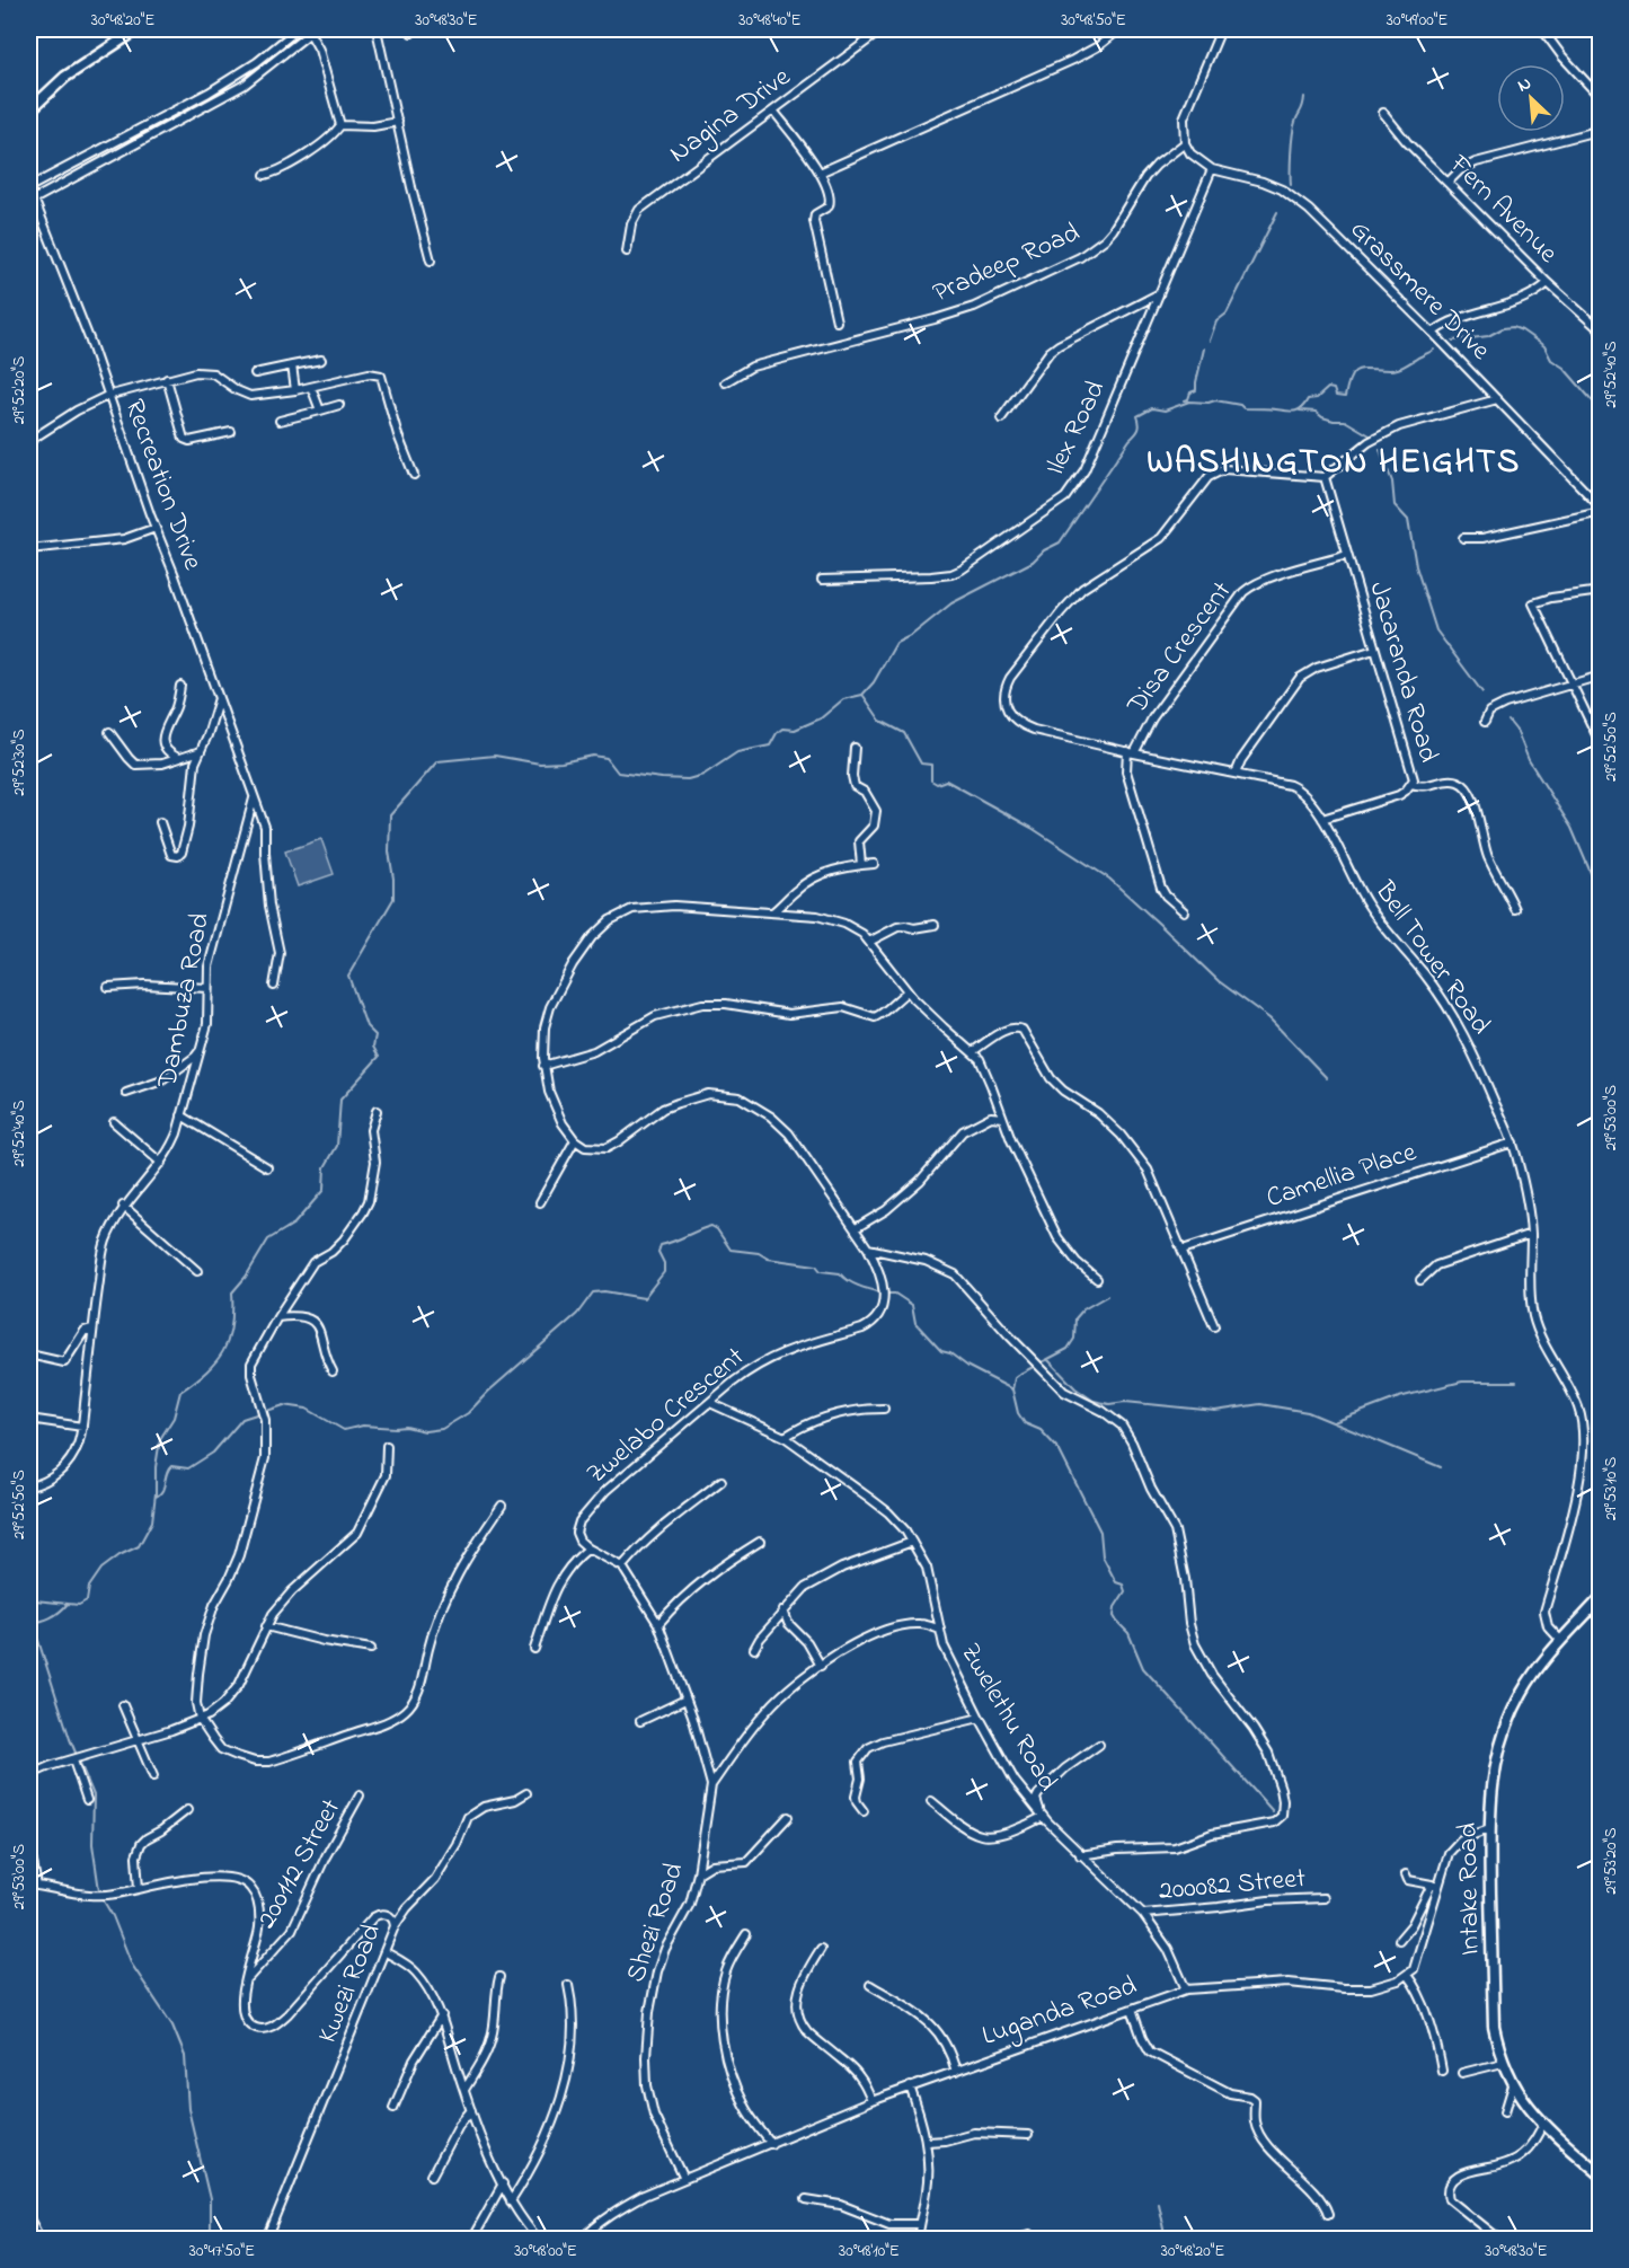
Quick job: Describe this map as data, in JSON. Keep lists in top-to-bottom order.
{
  "streets": {
    "street": [
      "Nagina Drive",
      "Fern Avenue",
      "Pradeep Road",
      "Grassmere Drive",
      "Ilex Road",
      "Recreation Drive",
      "Disa Crescent",
      "Jacaranda Road",
      "Bell Tower Road",
      "Dambuza Road",
      "Camellia Place",
      "Zwelabo Crescent",
      "Zwelethu Road",
      "200112 Street",
      "200082 Street",
      "Intake Road",
      "Shezi Road",
      "Kwezi Road",
      "Luganda Road"
    ]
  },
  "crossings": [
    ["Pradeep Road", "Grassmere Drive"],
    ["Grassmere Drive", "Ilex Road"],
    ["Recreation Drive", "Dambuza Road"],
    ["Disa Crescent", "Jacaranda Road"],
    ["Disa Crescent", "Bell Tower Road"],
    ["Jacaranda Road", "Bell Tower Road"],
    ["Bell Tower Road", "Camellia Place"],
    ["Bell Tower Road", "Intake Road"],
    ["Zwelabo Crescent", "Zwelethu Road"],
    ["Zwelabo Crescent", "Shezi Road"],
    ["Zwelethu Road", "200082 Street"],
    ["Zwelethu Road", "Luganda Road"],
    ["Shezi Road", "Luganda Road"]
  ],
  "districts": ["WASHINGTON HEIGHTS"],
  "north": "top left",
  "coordinates": [
    "30°48'20\"E",
    "30°48'30\"E",
    "30°48'40\"E",
    "30°48'50\"E",
    "30°49'00\"E",
    "29°52'40\"S",
    "29°52'20\"S",
    "29°52'50\"S",
    "29°52'30\"S",
    "29°53'00\"S",
    "29°53'10\"S",
    "29°53'20\"S",
    "30°47'50\"E",
    "30°48'00\"E",
    "30°48'10\"E"
  ]
}
